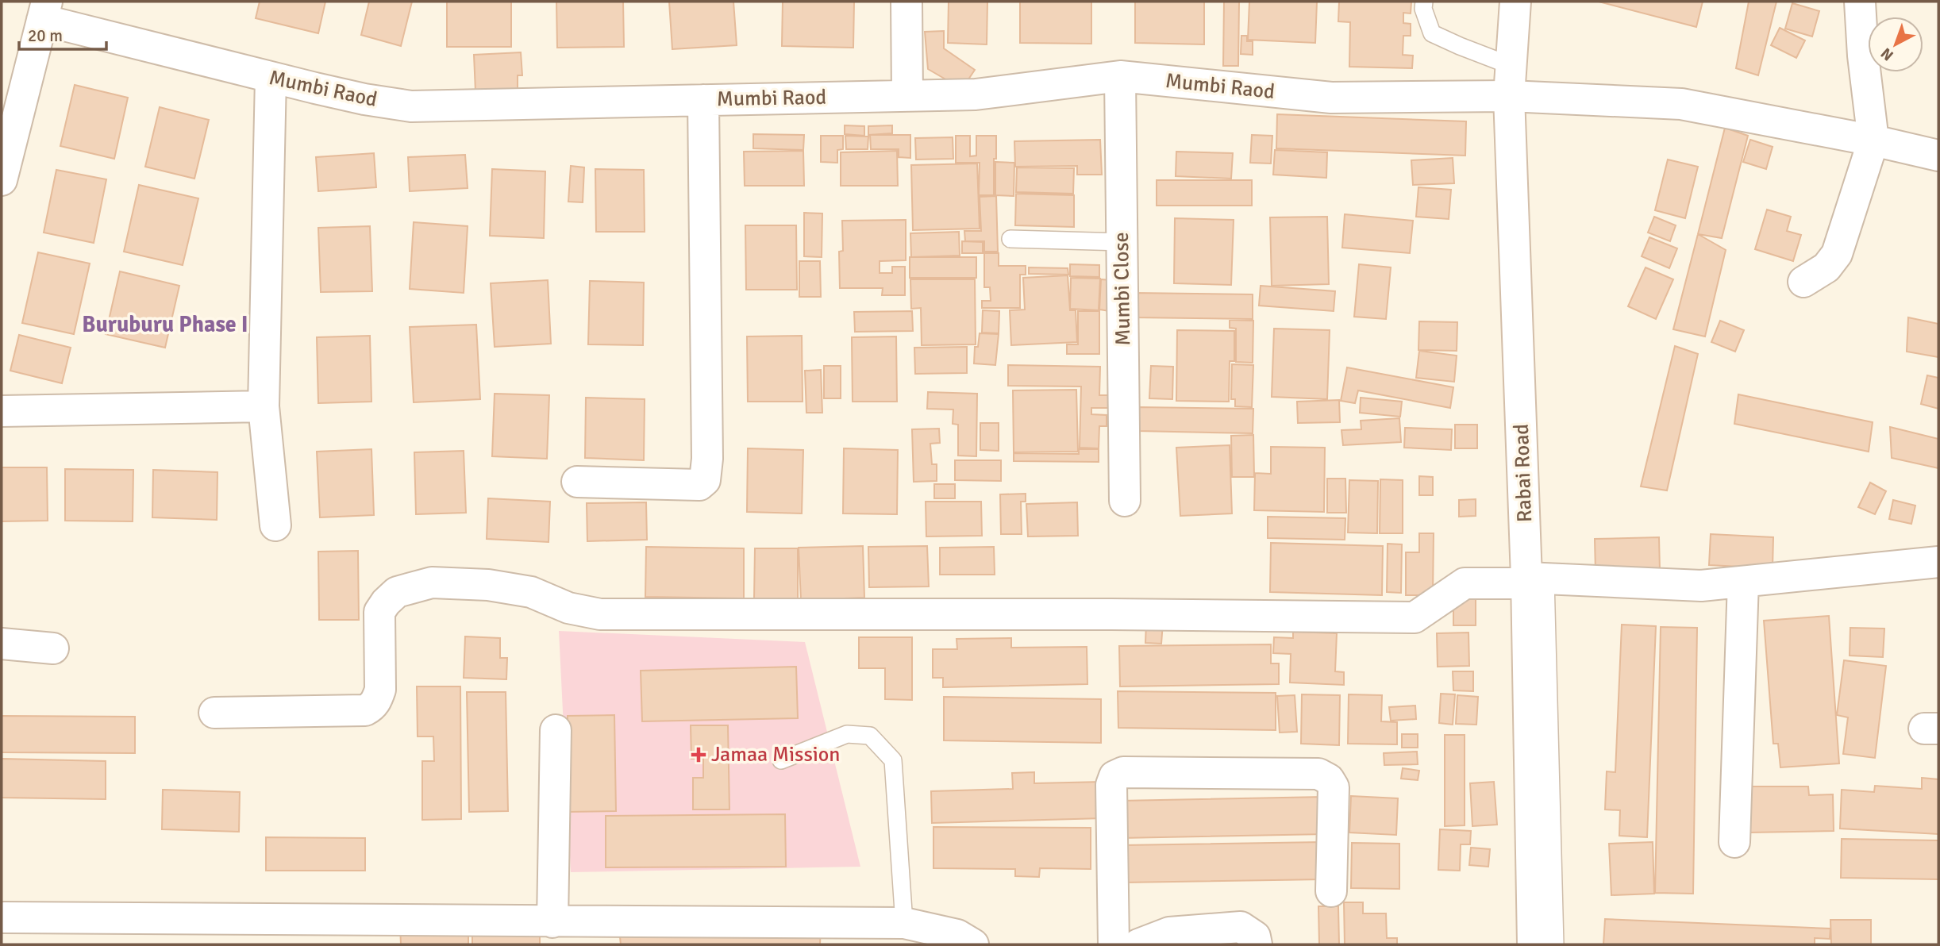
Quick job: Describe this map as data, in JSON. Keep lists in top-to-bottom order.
{
  "streets": {
    "street": ["Mumbi Raod", "Mumbi Close", "Rabai Road"]
  },
  "crossings": [
    ["Mumbi Raod", "Mumbi Close"],
    ["Mumbi Raod", "Rabai Road"]
  ],
  "districts": ["Buruburu Phase I"],
  "places": {
    "health": ["Jamaa Mission"]
  },
  "scale_bar": "20 m",
  "north": "bottom left"
}
